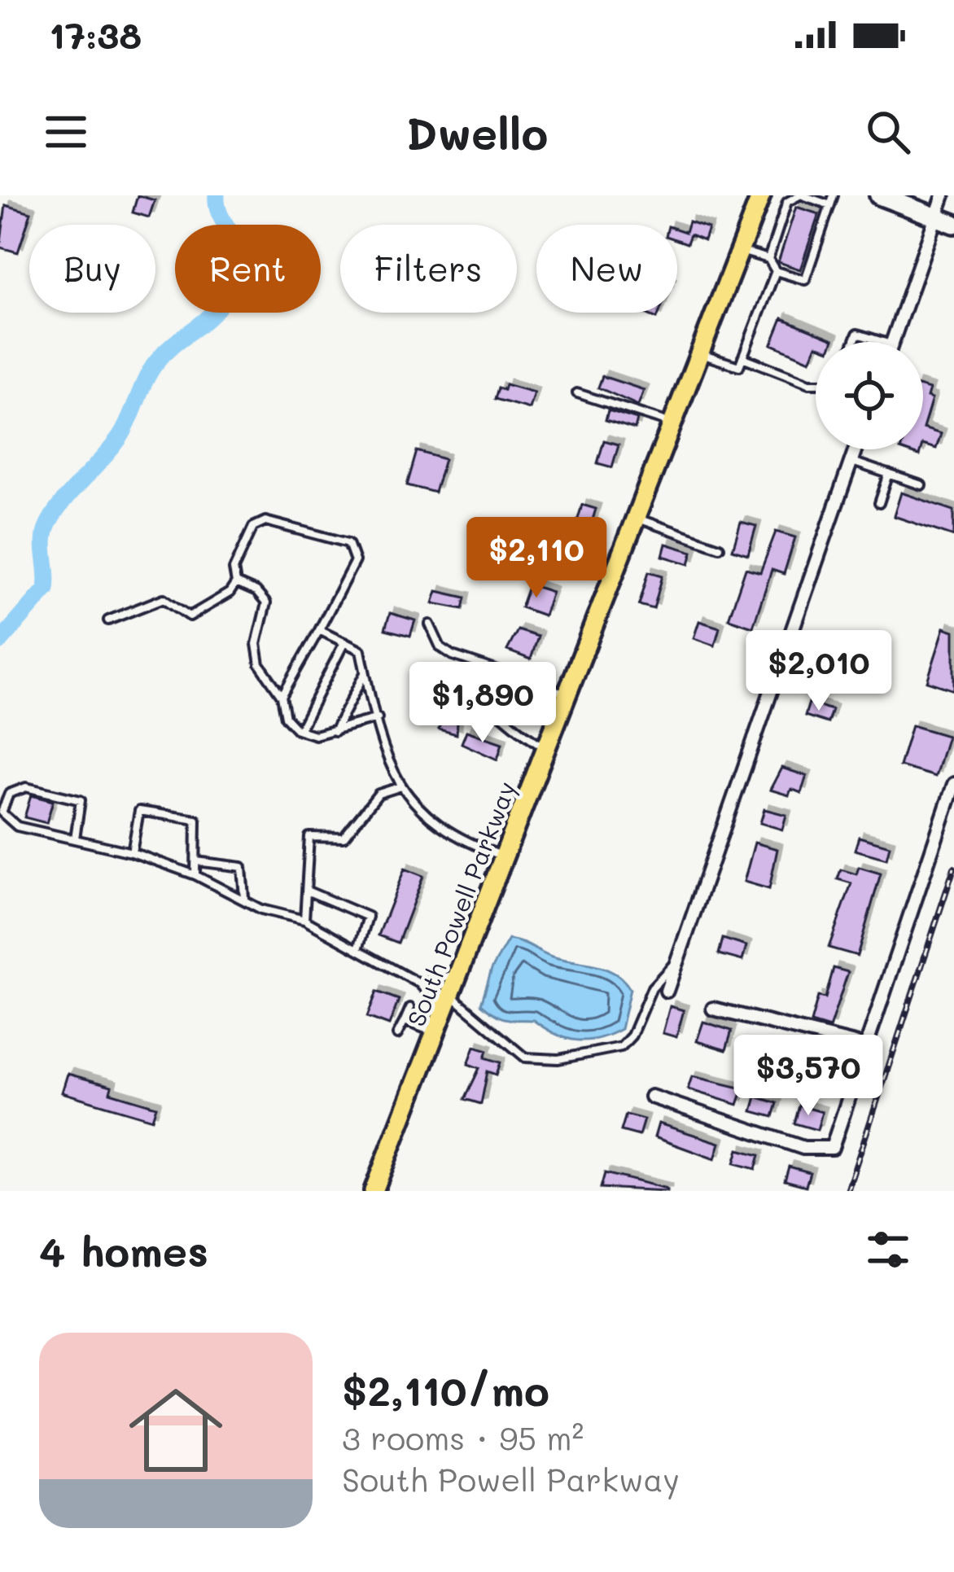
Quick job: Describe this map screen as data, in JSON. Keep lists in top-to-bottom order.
{
  "streets": {
    "main road": ["South Powell Parkway"]
  },
  "page": {
    "status": "17:38",
    "header": "Dwello",
    "chip": [
      "Buy",
      "Rent",
      "Filters",
      "New"
    ],
    "price": [
      "$2,110",
      "$2,010",
      "$1,890",
      "$3,570"
    ],
    "heading": "4 homes",
    "list": [
      {
        "name": "$2,110/mo",
        "note": "3 rooms · 95 m² · South Powell Parkway"
      }
    ]
  }
}
